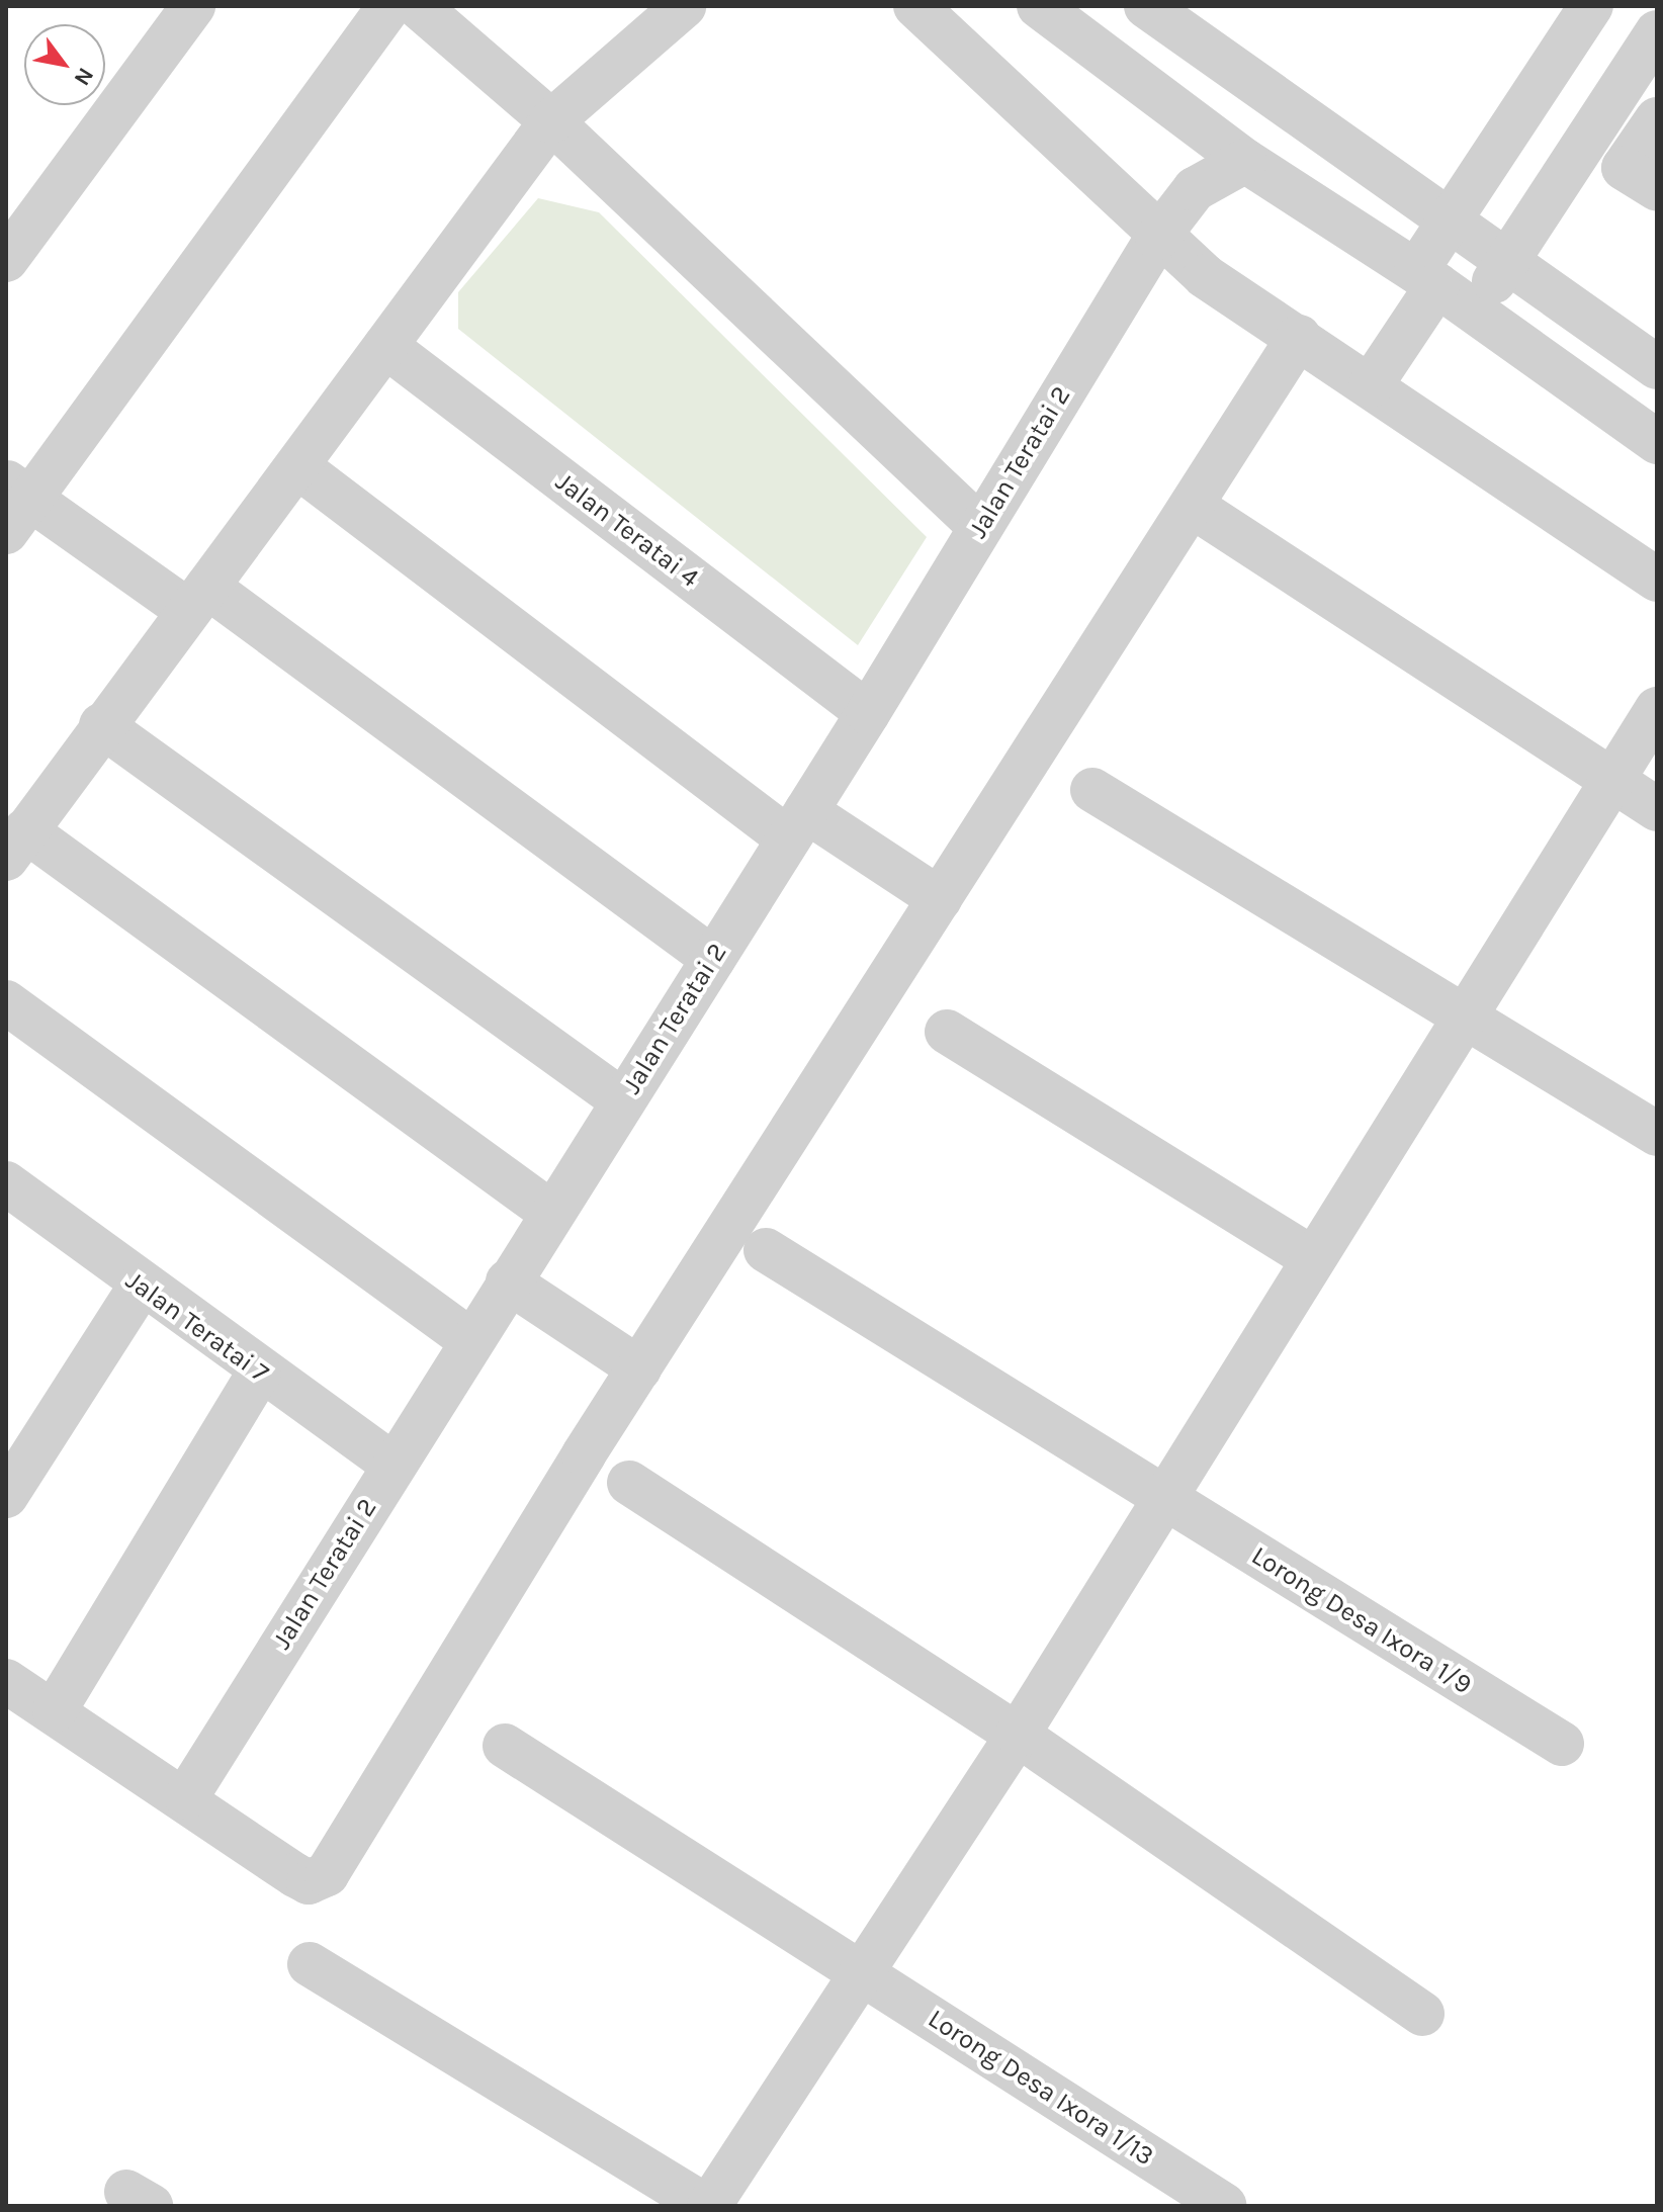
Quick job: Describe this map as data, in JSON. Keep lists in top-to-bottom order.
{
  "streets": {
    "street": [
      "Jalan Teratai 2",
      "Jalan Teratai 4",
      "Jalan Teratai 7",
      "Lorong Desa Ixora 1/9",
      "Lorong Desa Ixora 1/13"
    ]
  },
  "crossings": [
    ["Jalan Teratai 2", "Jalan Teratai 4"],
    ["Jalan Teratai 2", "Jalan Teratai 7"]
  ],
  "north": "bottom right"
}
